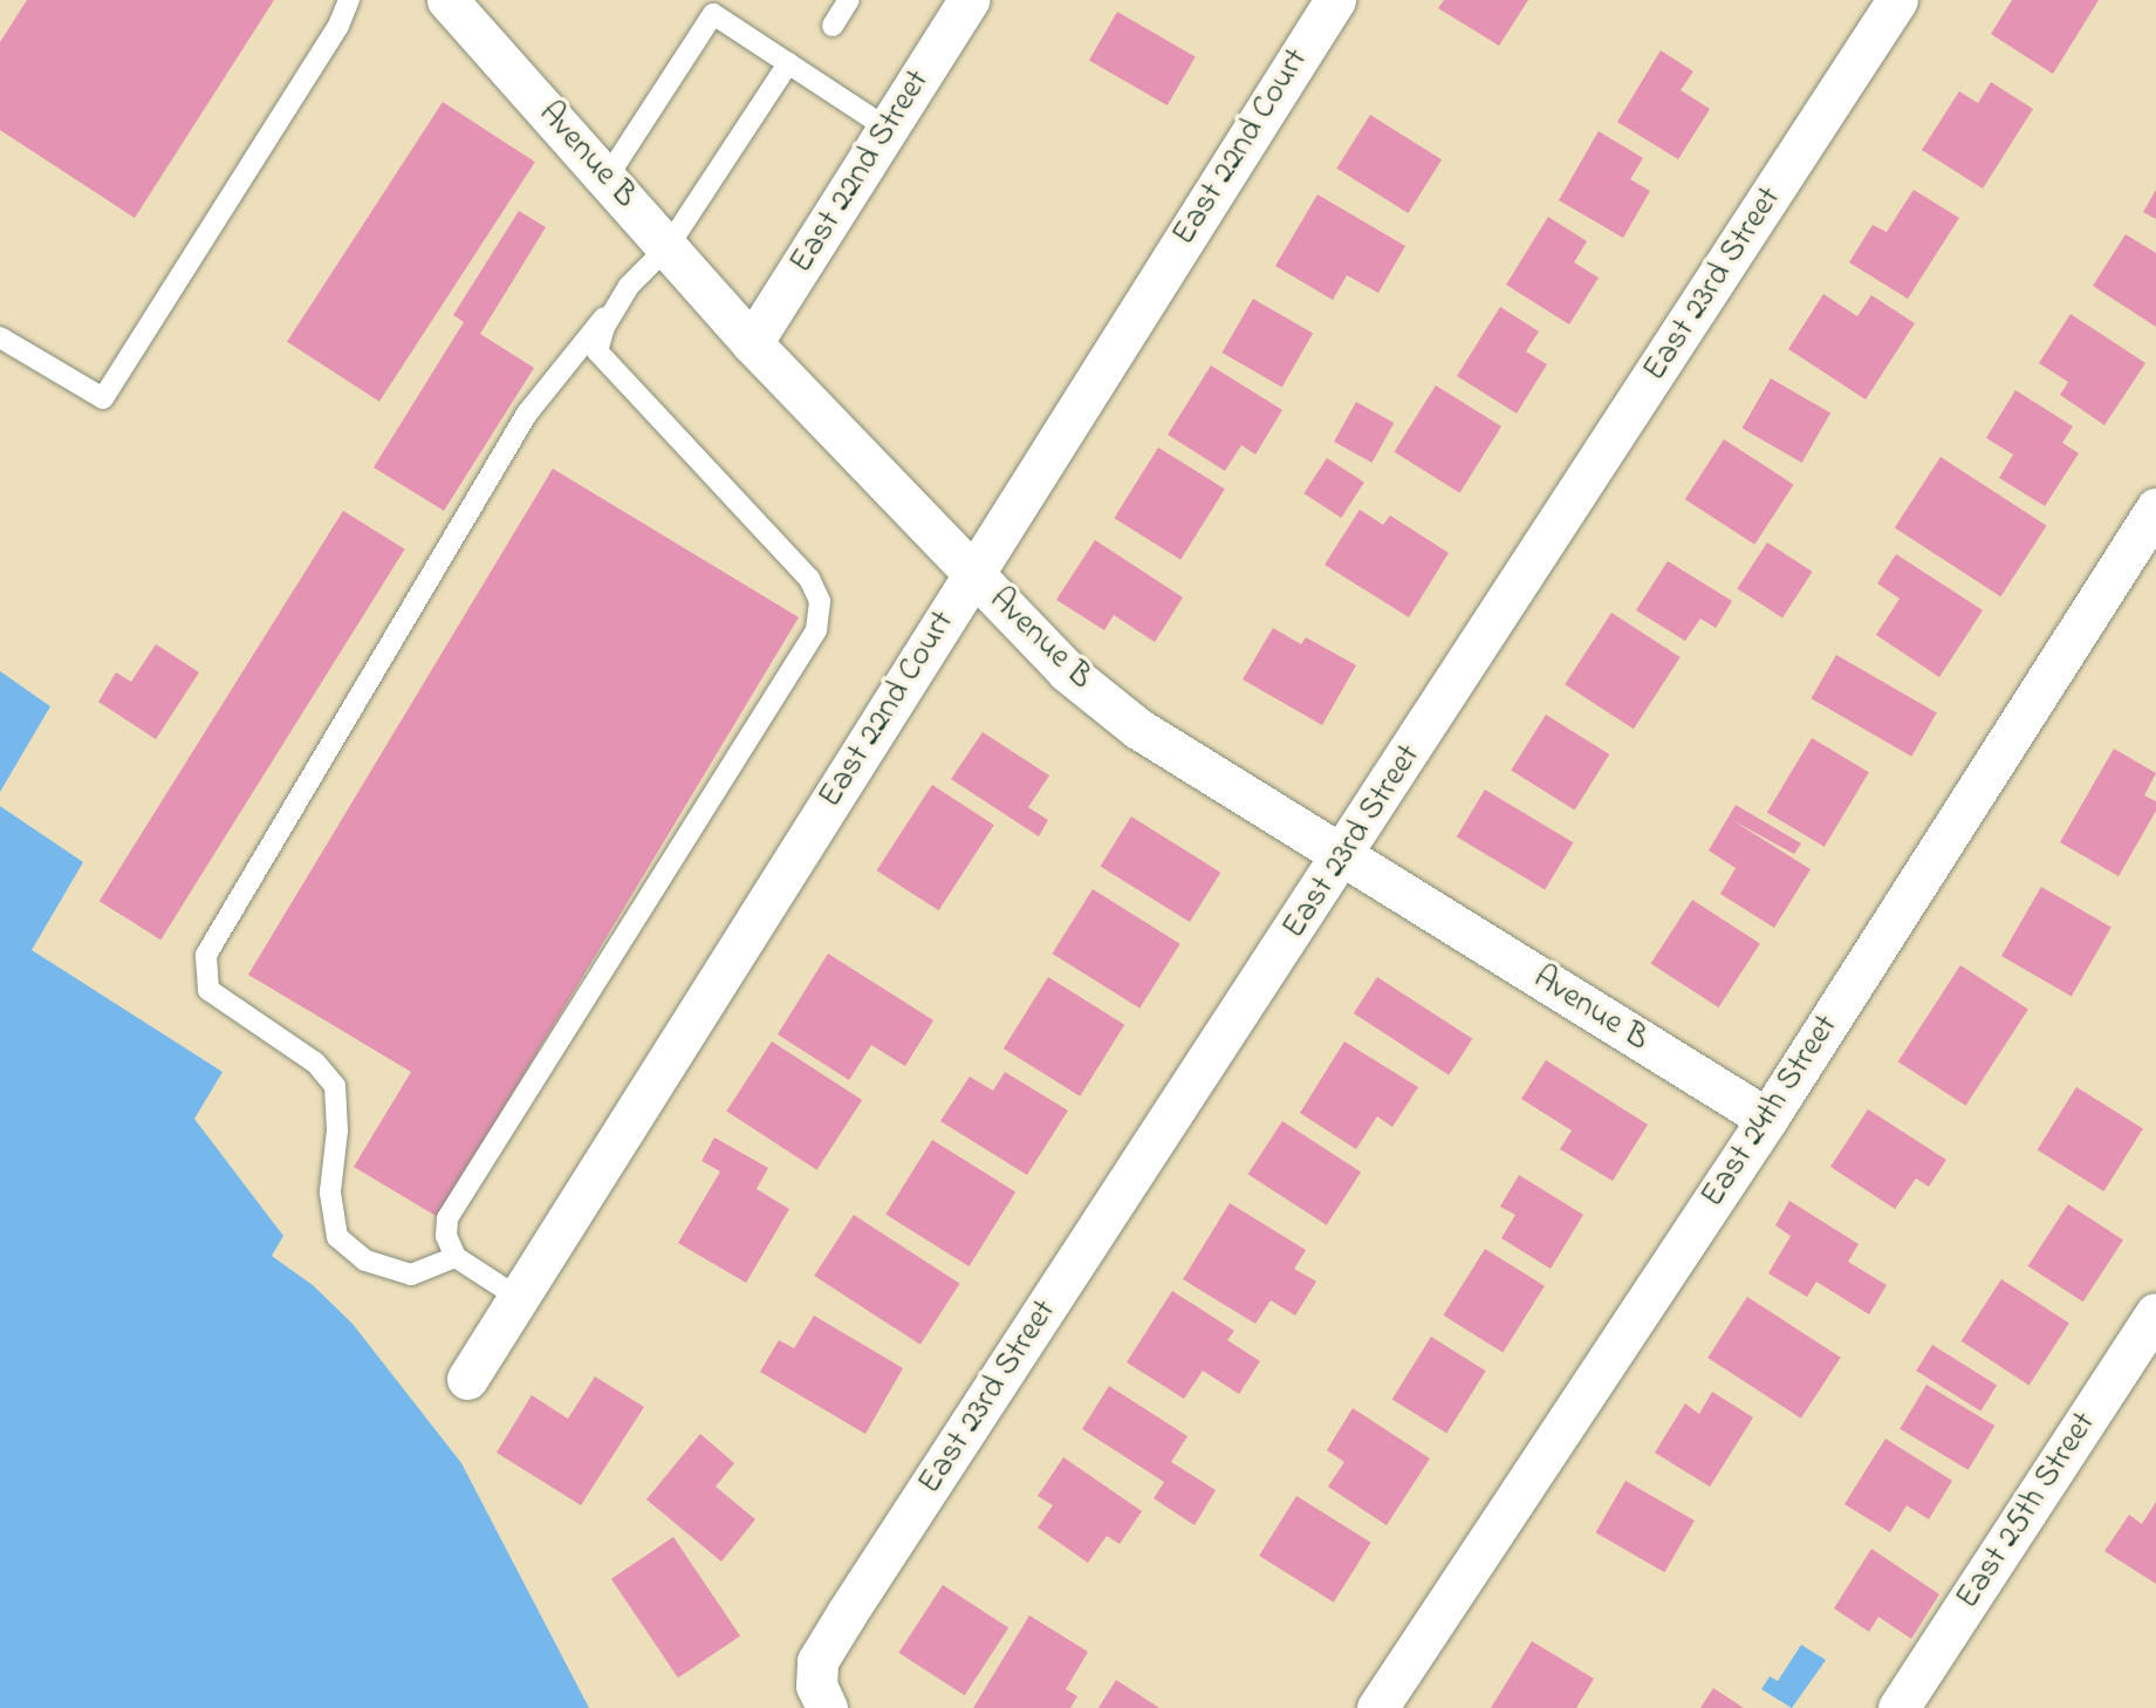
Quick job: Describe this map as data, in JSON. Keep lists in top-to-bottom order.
{
  "streets": {
    "street": [
      "East 22nd Court",
      "Avenue B",
      "East 22nd Street",
      "East 23rd Street",
      "East 24th Street",
      "East 25th Street"
    ]
  },
  "crossings": [
    ["East 22nd Court", "Avenue B"],
    ["Avenue B", "East 22nd Street"],
    ["Avenue B", "East 23rd Street"],
    ["Avenue B", "East 24th Street"]
  ]
}
